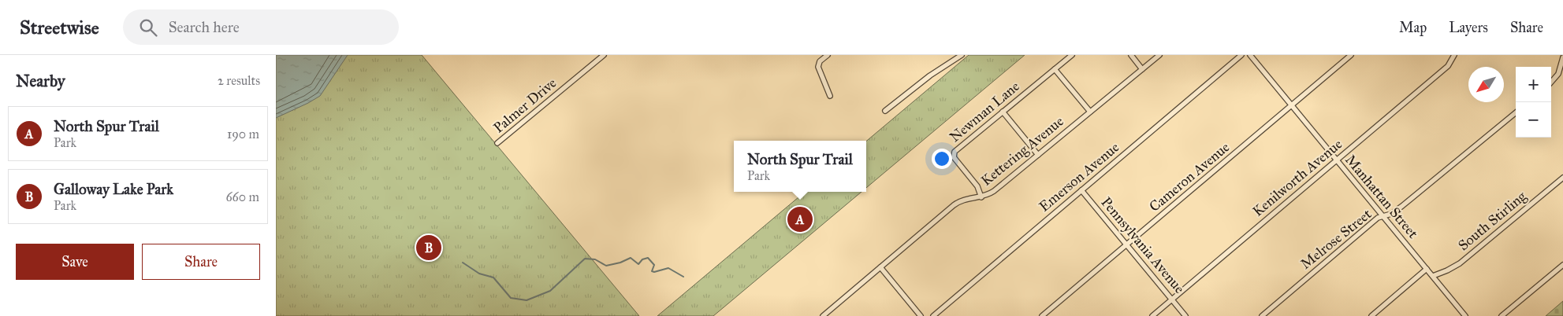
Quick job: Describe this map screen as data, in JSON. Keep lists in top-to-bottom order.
{
  "streets": {
    "street": [
      "Palmer Drive",
      "Newman Lane",
      "Kettering Avenue",
      "Emerson Avenue",
      "Cameron Avenue",
      "Kenilworth Avenue",
      "Manhattan Street",
      "South Stirling",
      "Melrose Street",
      "Pennsylvania Avenue"
    ]
  },
  "crossings": [
    ["Newman Lane", "Kettering Avenue"],
    ["Emerson Avenue", "Pennsylvania Avenue"],
    ["Cameron Avenue", "Manhattan Street"],
    ["Cameron Avenue", "Pennsylvania Avenue"],
    ["Kenilworth Avenue", "Manhattan Street"],
    ["Kenilworth Avenue", "Pennsylvania Avenue"],
    ["Manhattan Street", "South Stirling"],
    ["Manhattan Street", "Melrose Street"]
  ],
  "north": "bottom left",
  "page": {
    "header": "Streetwise",
    "search": "Search here",
    "nav": ["Map", "Layers", "Share"],
    "heading": ["Nearby", "2 results"],
    "map_buttons": ["+", "−"],
    "list": [
      {
        "mark": "A",
        "name": "North Spur Trail",
        "note": "Park",
        "value": "190 m"
      },
      {
        "mark": "B",
        "name": "Galloway Lake Park",
        "note": "Park",
        "value": "660 m"
      }
    ],
    "popup": ["North Spur Trail", "Park"],
    "pins": ["A", "B"],
    "buttons": ["Save", "Share"]
  }
}
